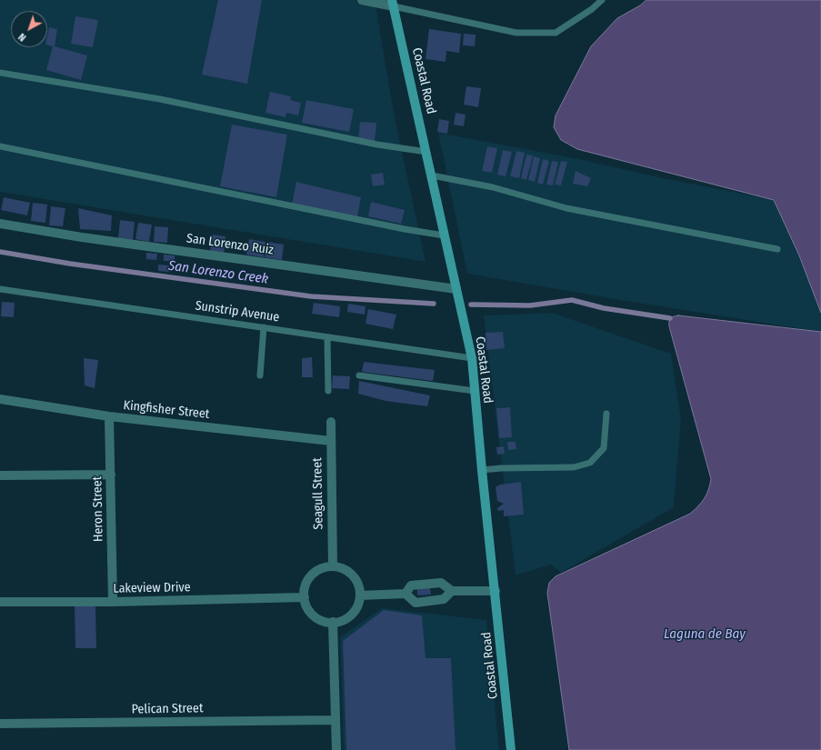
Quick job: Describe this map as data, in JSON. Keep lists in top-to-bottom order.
{
  "streets": {
    "main road": ["Coastal Road"],
    "street": [
      "San Lorenzo Ruiz",
      "Kingfisher Street",
      "Seagull Street",
      "Heron Street",
      "Lakeview Drive",
      "Pelican Street"
    ],
    "lane": ["Sunstrip Avenue"]
  },
  "crossings": [
    ["Coastal Road", "San Lorenzo Ruiz"],
    ["Coastal Road", "Sunstrip Avenue"],
    ["Kingfisher Street", "Seagull Street"],
    ["Kingfisher Street", "Heron Street"],
    ["Seagull Street", "Lakeview Drive"],
    ["Heron Street", "Lakeview Drive"]
  ],
  "water": ["San Lorenzo Creek", "Laguna de Bay"],
  "north": "bottom left"
}
